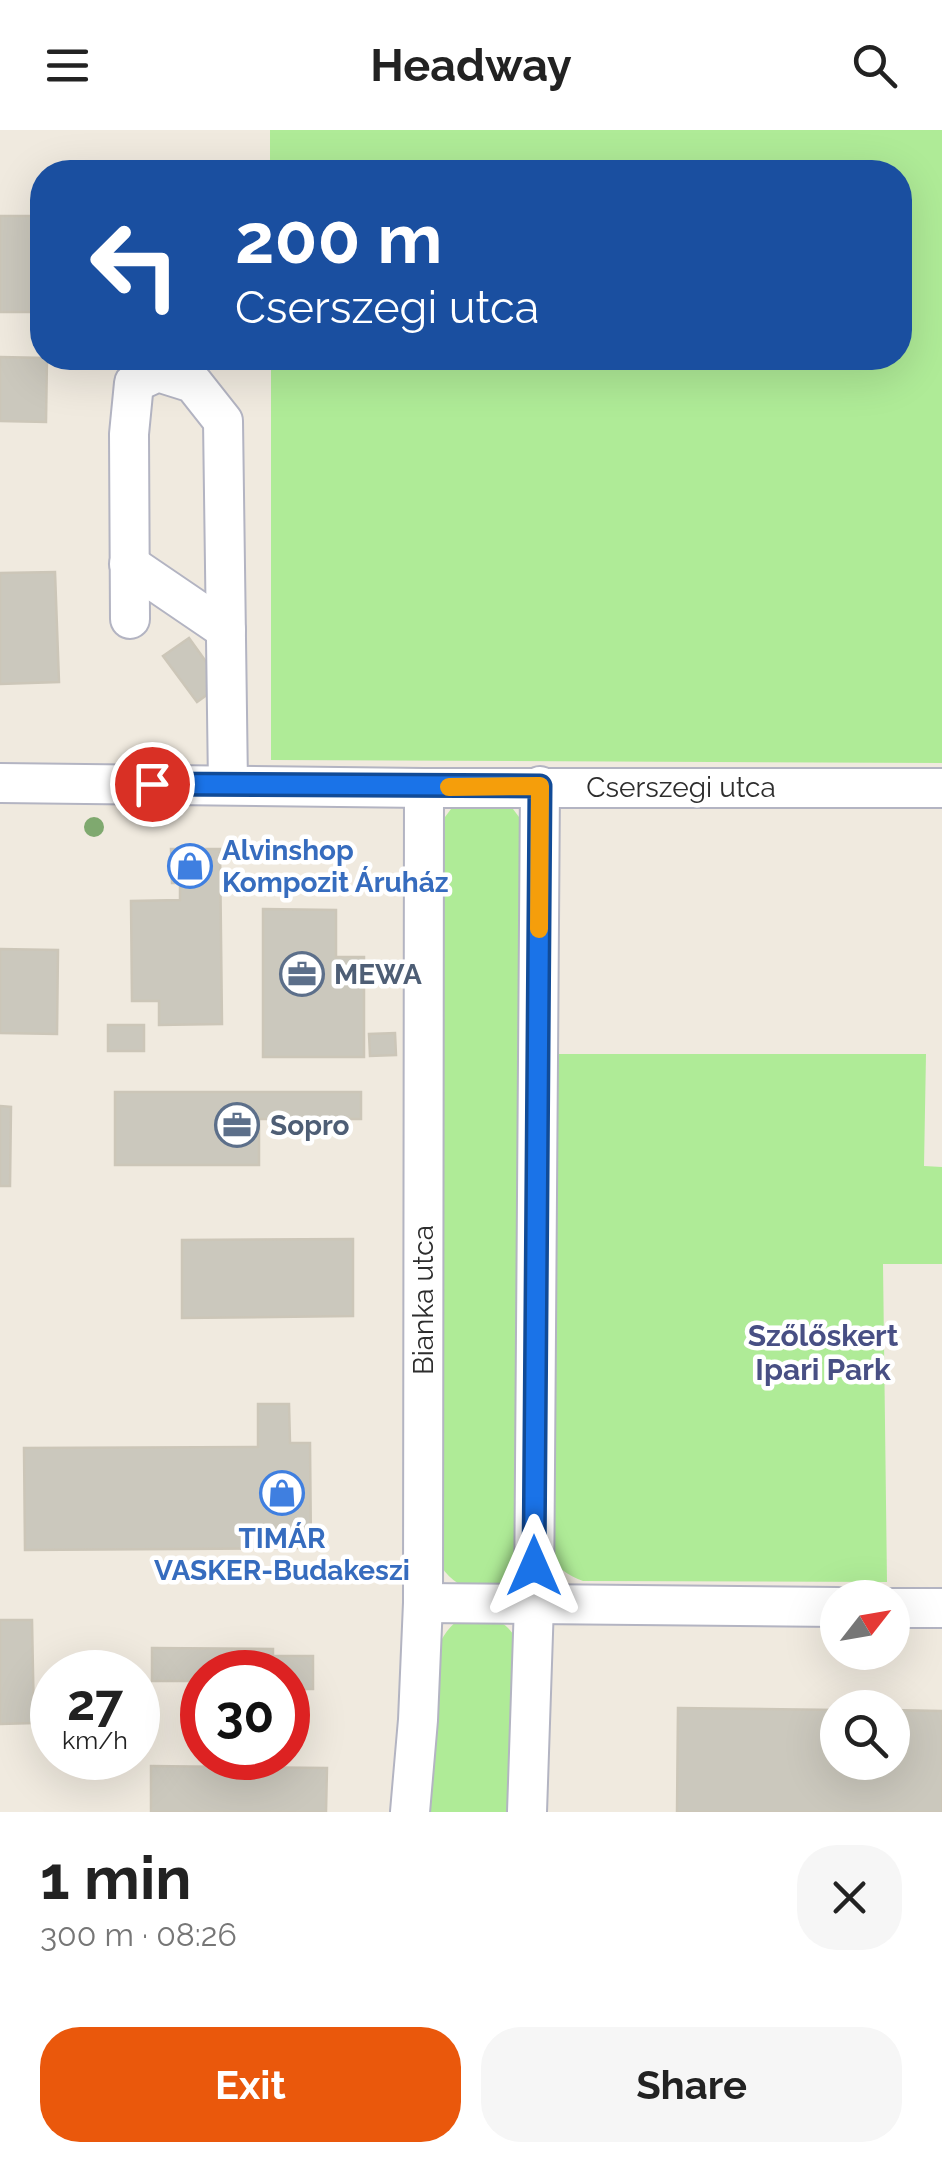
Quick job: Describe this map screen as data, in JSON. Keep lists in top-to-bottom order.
{
  "streets": {
    "street": ["Cserszegi utca", "Bianka utca"]
  },
  "crossings": [
    ["Cserszegi utca", "Bianka utca"]
  ],
  "districts": ["Szőlőskert Ipari Park"],
  "places": {
    "shop": ["Alvinshop Kompozit Áruház", "TIMÁR VASKER-Budakeszi"],
    "office": ["MEWA", "Sopro"]
  },
  "north": "top right",
  "page": {
    "header": "Headway",
    "turn": ["200 m", "Cserszegi utca"],
    "speed": "27 km/h",
    "limit": "30",
    "heading": ["1 min", "300 m · 08:26"],
    "buttons": ["Exit", "Share"]
  }
}
